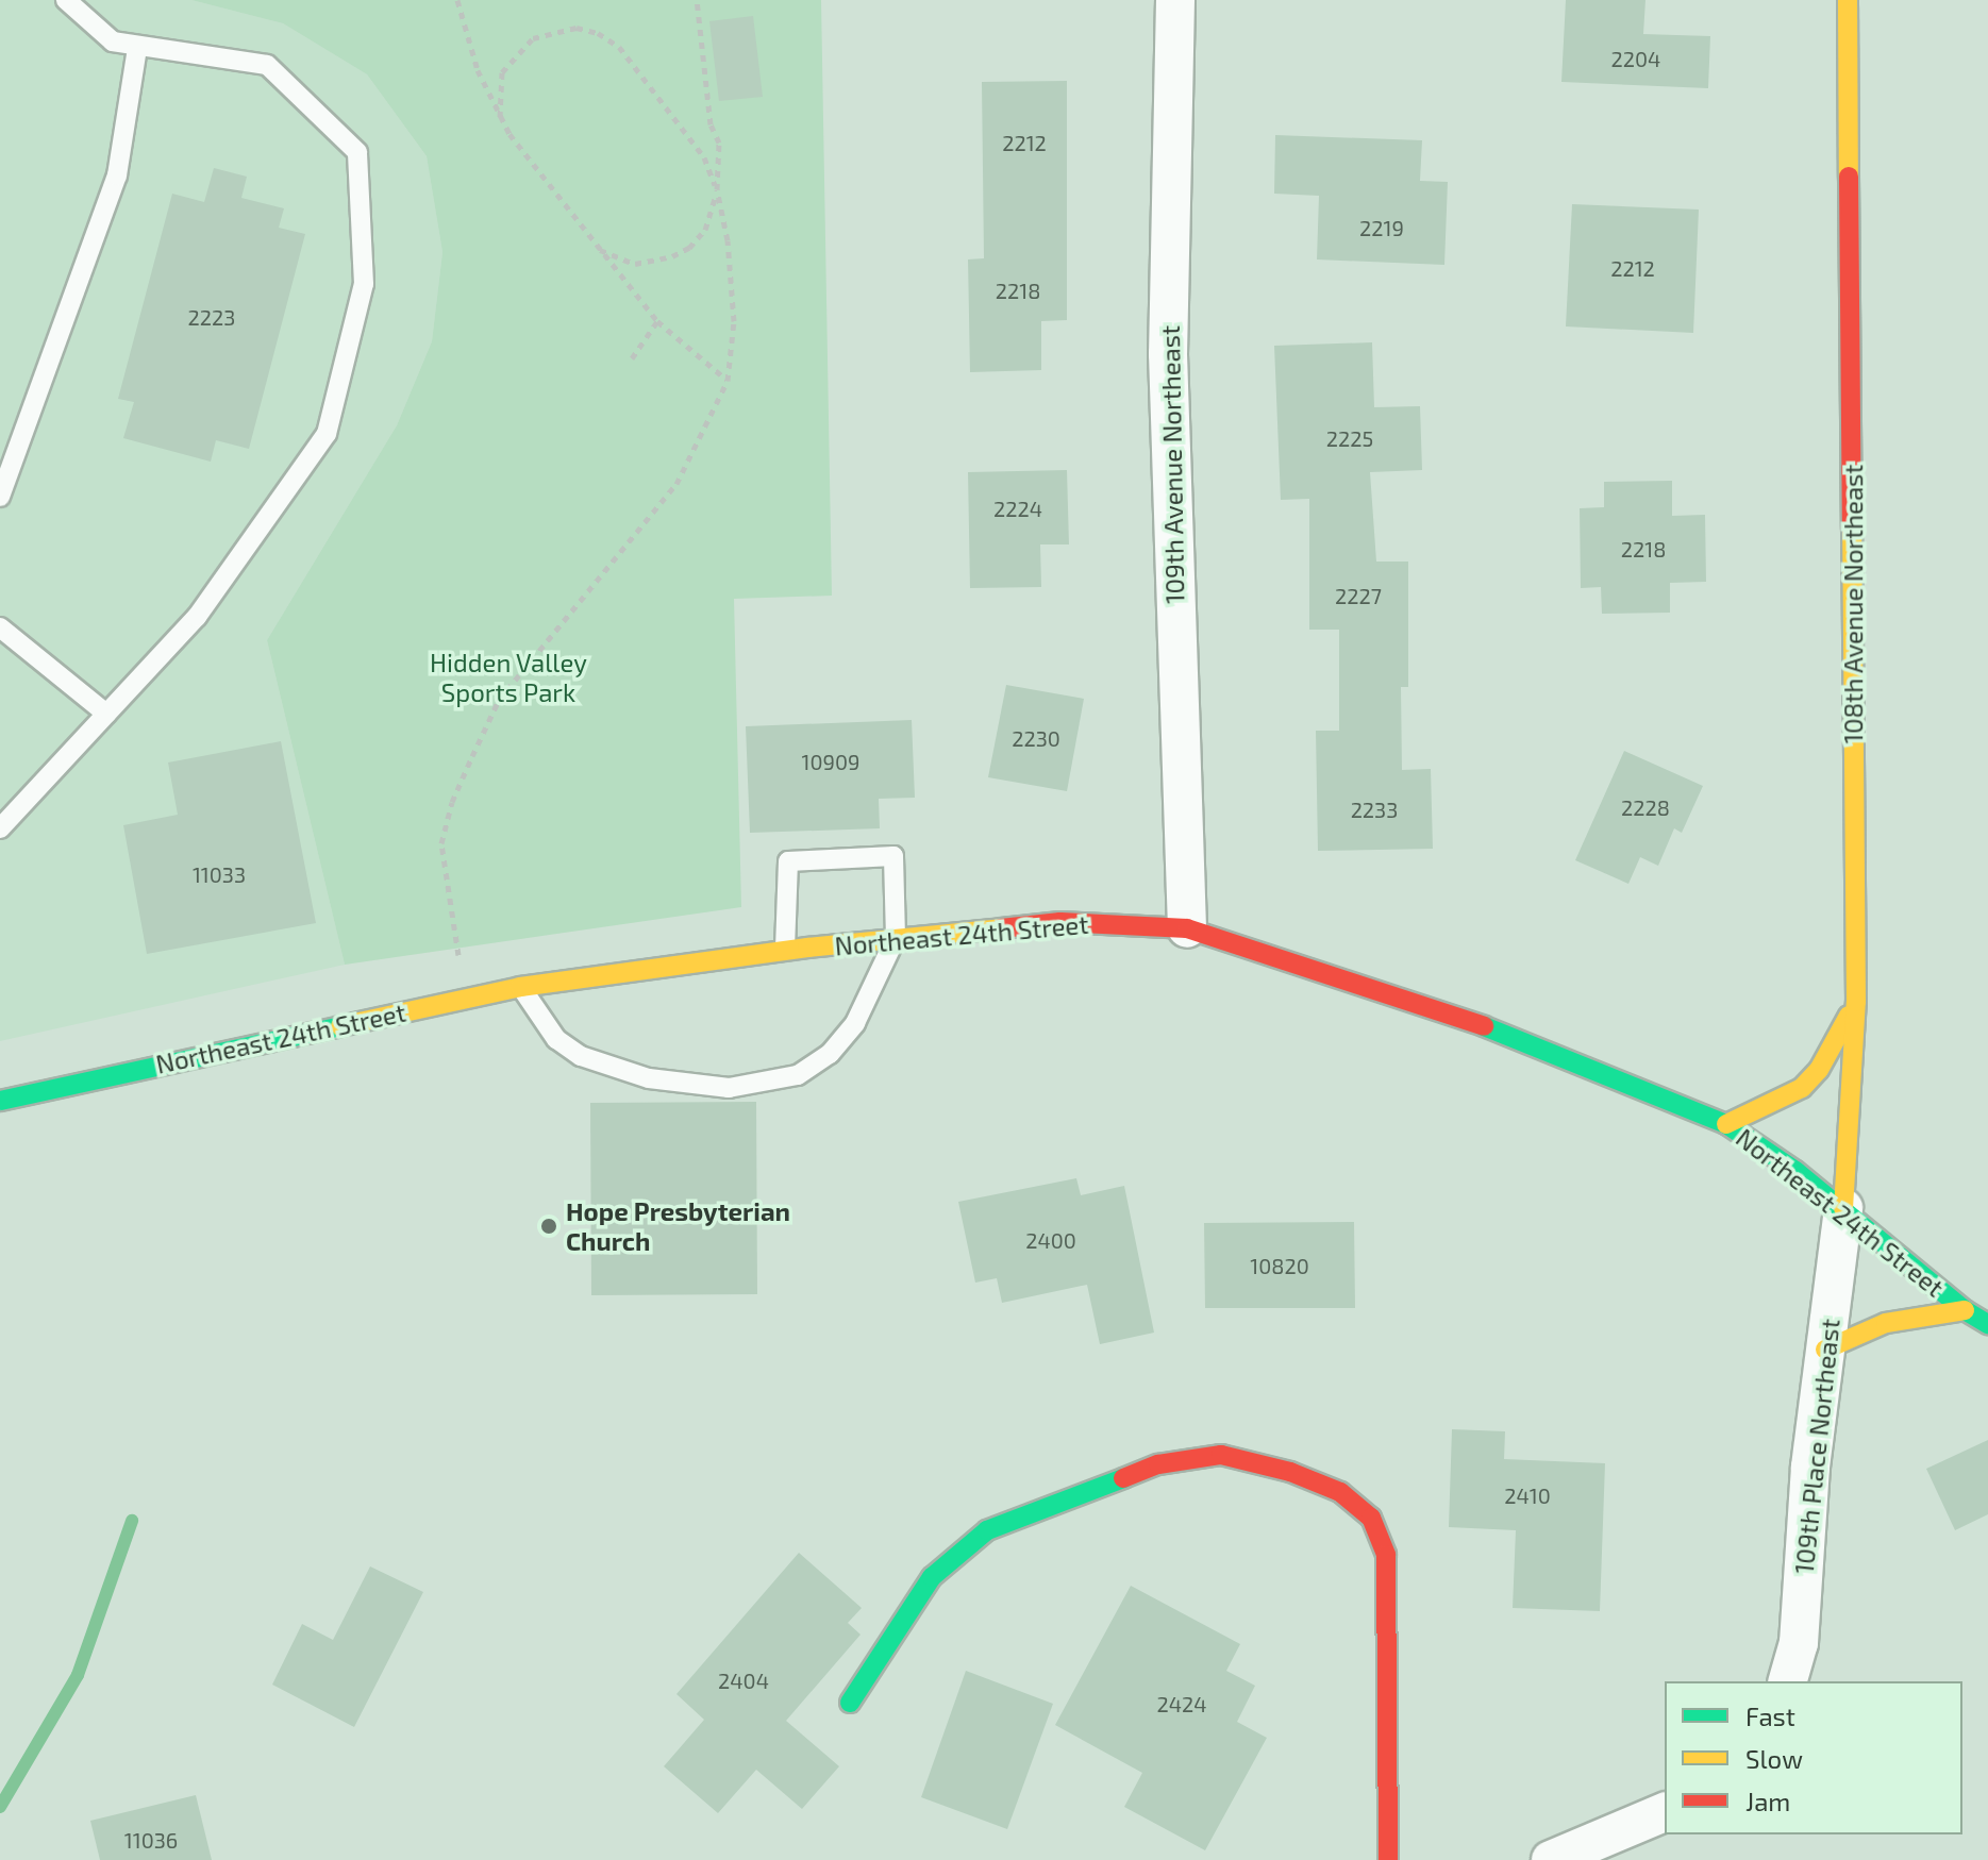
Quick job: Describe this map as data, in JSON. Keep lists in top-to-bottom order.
{
  "streets": {
    "main road": ["108th Avenue Northeast", "Northeast 24th Street"],
    "street": ["109th Avenue Northeast", "109th Place Northeast"]
  },
  "crossings": [
    ["109th Avenue Northeast", "Northeast 24th Street"],
    ["108th Avenue Northeast", "Northeast 24th Street"],
    ["108th Avenue Northeast", "109th Place Northeast"],
    ["Northeast 24th Street", "109th Place Northeast"]
  ],
  "parks": ["Hidden Valley Sports Park"],
  "places": ["Hope Presbyterian Church"],
  "house_numbers": [
    "2204",
    "2212",
    "2219",
    "2212",
    "2218",
    "2223",
    "2225",
    "2224",
    "2218",
    "2227",
    "2230",
    "10909",
    "2228",
    "2233",
    "11033",
    "2400",
    "10820",
    "2410",
    "2404",
    "2424",
    "11036"
  ],
  "legend": ["Fast", "Slow", "Jam"]
}
